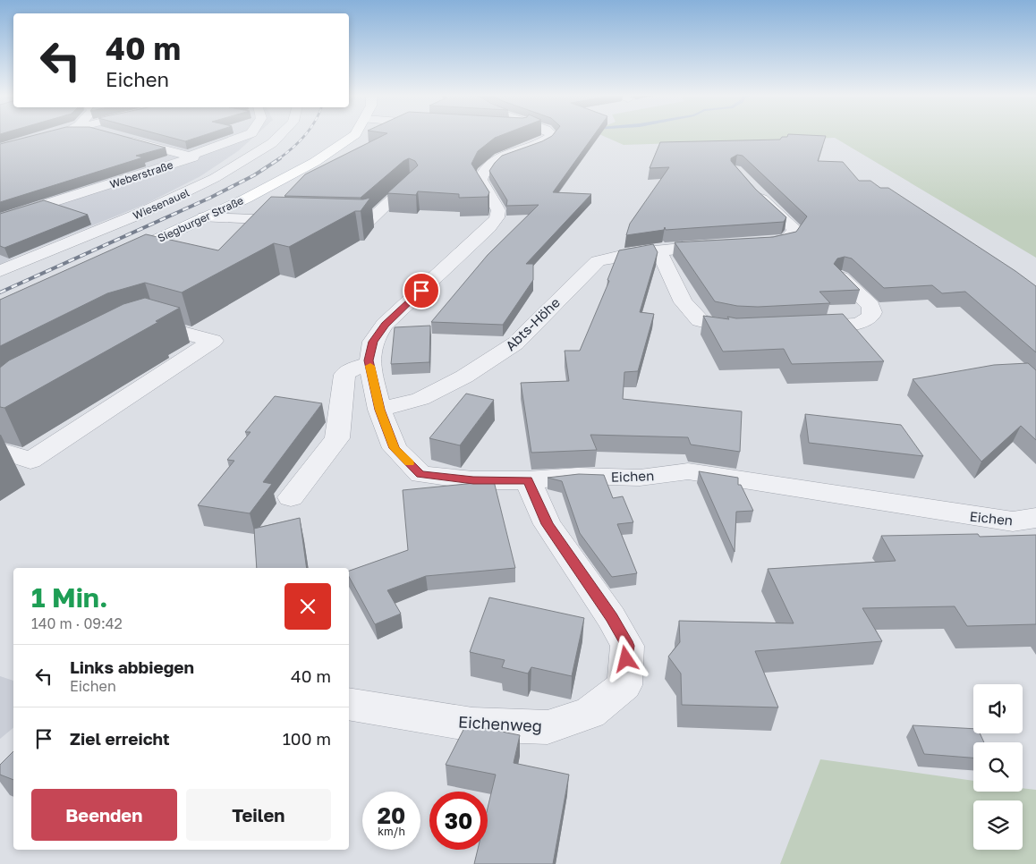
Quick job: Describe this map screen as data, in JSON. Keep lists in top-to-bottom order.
{
  "streets": {
    "main road": ["Siegburger Straße"],
    "street": [
      "Weberstraße",
      "Wiesenauel",
      "Abts-Höhe",
      "Eichen",
      "Eichenweg"
    ]
  },
  "crossings": [
    ["Abts-Höhe", "Eichen"],
    ["Eichen", "Eichenweg"]
  ],
  "page": {
    "turn": ["40 m", "Eichen"],
    "heading": ["1 Min.", "140 m · 09:42"],
    "list": [
      {
        "name": "Links abbiegen",
        "note": "Eichen",
        "value": "40 m"
      },
      {
        "name": "Ziel erreicht",
        "value": "100 m"
      }
    ],
    "buttons": ["Beenden", "Teilen"],
    "speed": "20 km/h",
    "limit": "30"
  }
}
